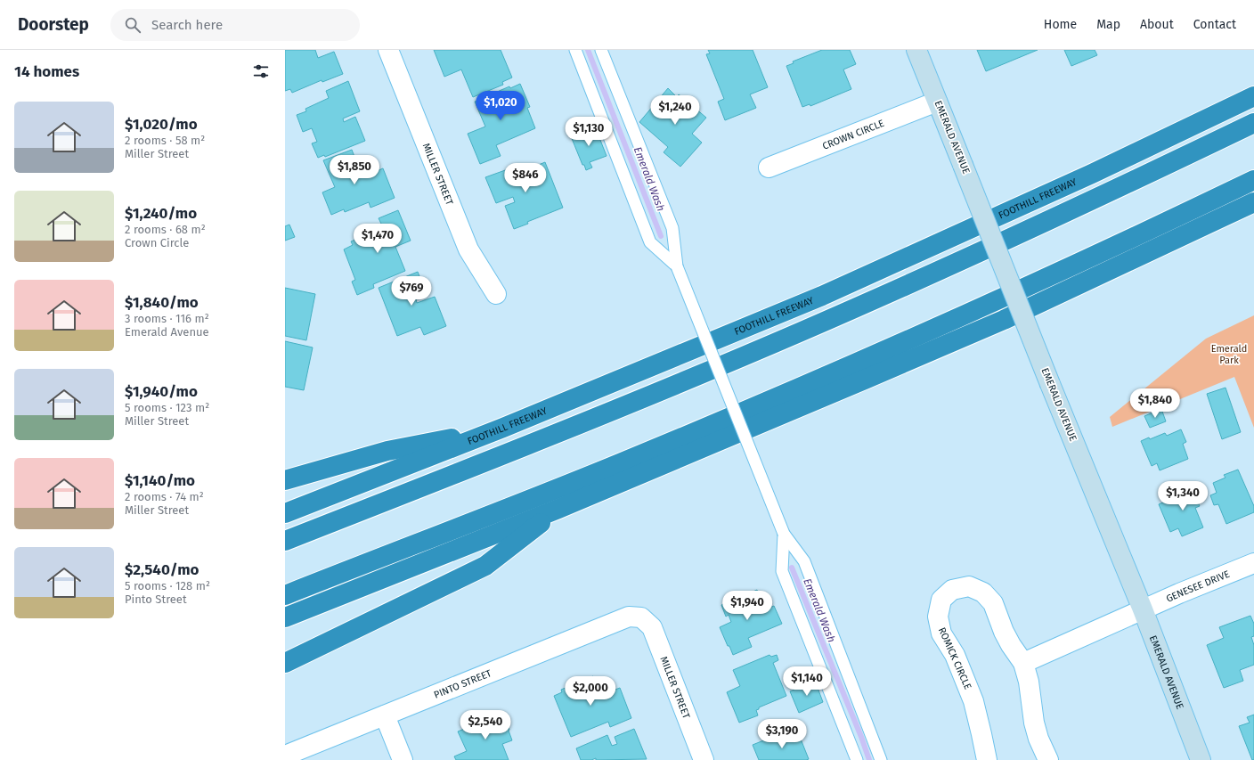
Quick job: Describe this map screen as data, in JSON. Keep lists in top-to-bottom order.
{
  "streets": {
    "highway": ["FOOTHILL FREEWAY"],
    "street": [
      "CROWN CIRCLE",
      "EMERALD AVENUE",
      "MILLER STREET",
      "GENESEE DRIVE",
      "ROMICK CIRCLE",
      "PINTO STREET"
    ]
  },
  "crossings": [
    ["CROWN CIRCLE", "EMERALD AVENUE"],
    ["EMERALD AVENUE", "GENESEE DRIVE"],
    ["MILLER STREET", "PINTO STREET"]
  ],
  "water": ["Emerald Wash"],
  "parks": ["Emerald Park"],
  "page": {
    "header": "Doorstep",
    "search": "Search here",
    "nav": [
      "Home",
      "Map",
      "About",
      "Contact"
    ],
    "heading": "14 homes",
    "price": [
      "$1,020",
      "$1,240",
      "$1,130",
      "$1,850",
      "$846",
      "$1,470",
      "$769",
      "$1,840",
      "$1,340",
      "$1,940",
      "$1,140",
      "$2,000",
      "$2,540",
      "$3,190"
    ],
    "list": [
      {
        "name": "$1,020/mo",
        "note": "2 rooms · 58 m² · Miller Street"
      },
      {
        "name": "$1,240/mo",
        "note": "2 rooms · 68 m² · Crown Circle"
      },
      {
        "name": "$1,840/mo",
        "note": "3 rooms · 116 m² · Emerald Avenue"
      },
      {
        "name": "$1,940/mo",
        "note": "5 rooms · 123 m² · Miller Street"
      },
      {
        "name": "$1,140/mo",
        "note": "2 rooms · 74 m² · Miller Street"
      },
      {
        "name": "$2,540/mo",
        "note": "5 rooms · 128 m² · Pinto Street"
      }
    ]
  }
}
